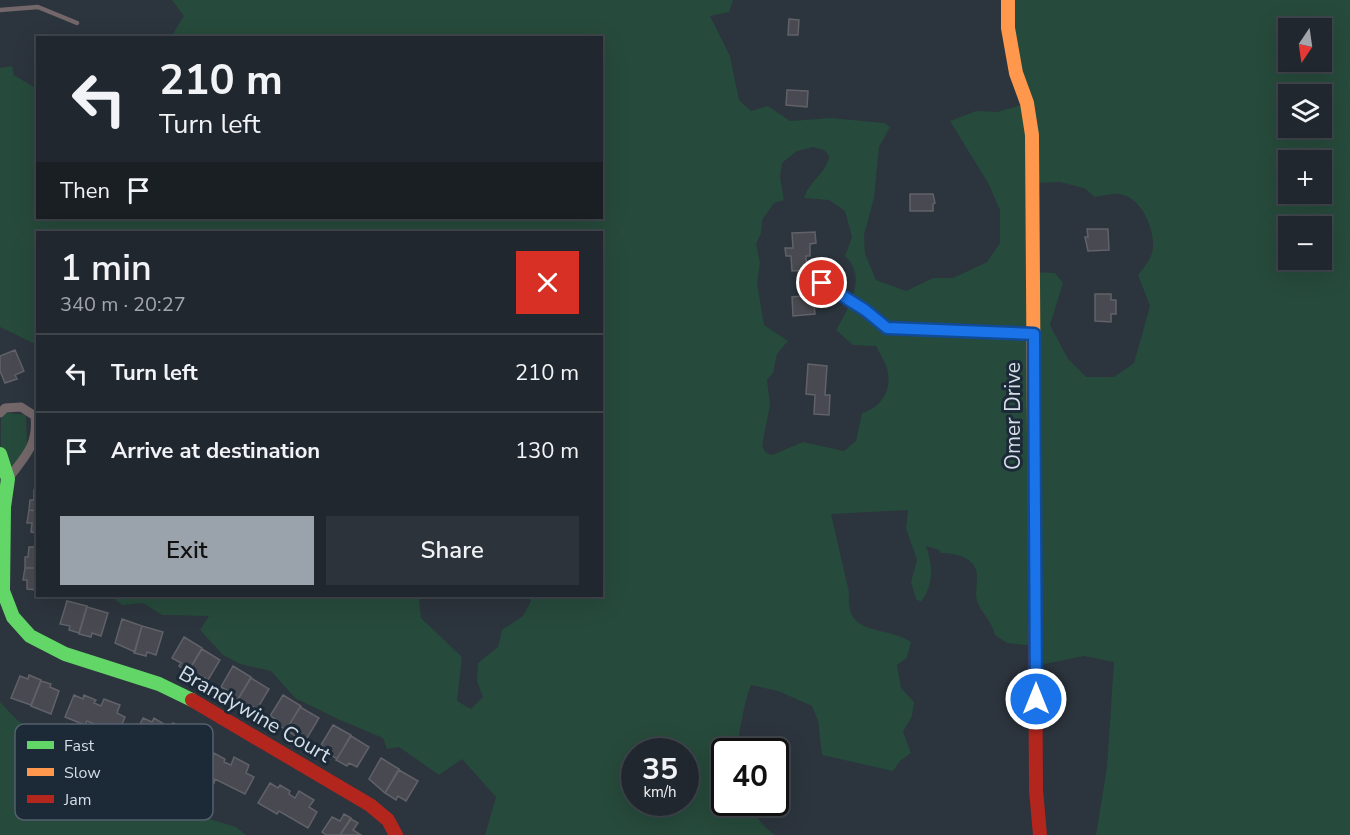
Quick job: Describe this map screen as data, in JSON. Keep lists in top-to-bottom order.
{
  "streets": {
    "street": ["Omer Drive", "Brandywine Court"]
  },
  "legend": ["Fast", "Slow", "Jam"],
  "north": "bottom",
  "page": {
    "map_buttons": ["+", "−"],
    "turn": ["210 m", "Turn left"],
    "then": "Then",
    "heading": ["1 min", "340 m · 20:27"],
    "list": [
      {
        "name": "Turn left",
        "value": "210 m"
      },
      {
        "name": "Arrive at destination",
        "value": "130 m"
      }
    ],
    "buttons": ["Exit", "Share"],
    "speed": "35 km/h",
    "limit": "40"
  }
}
